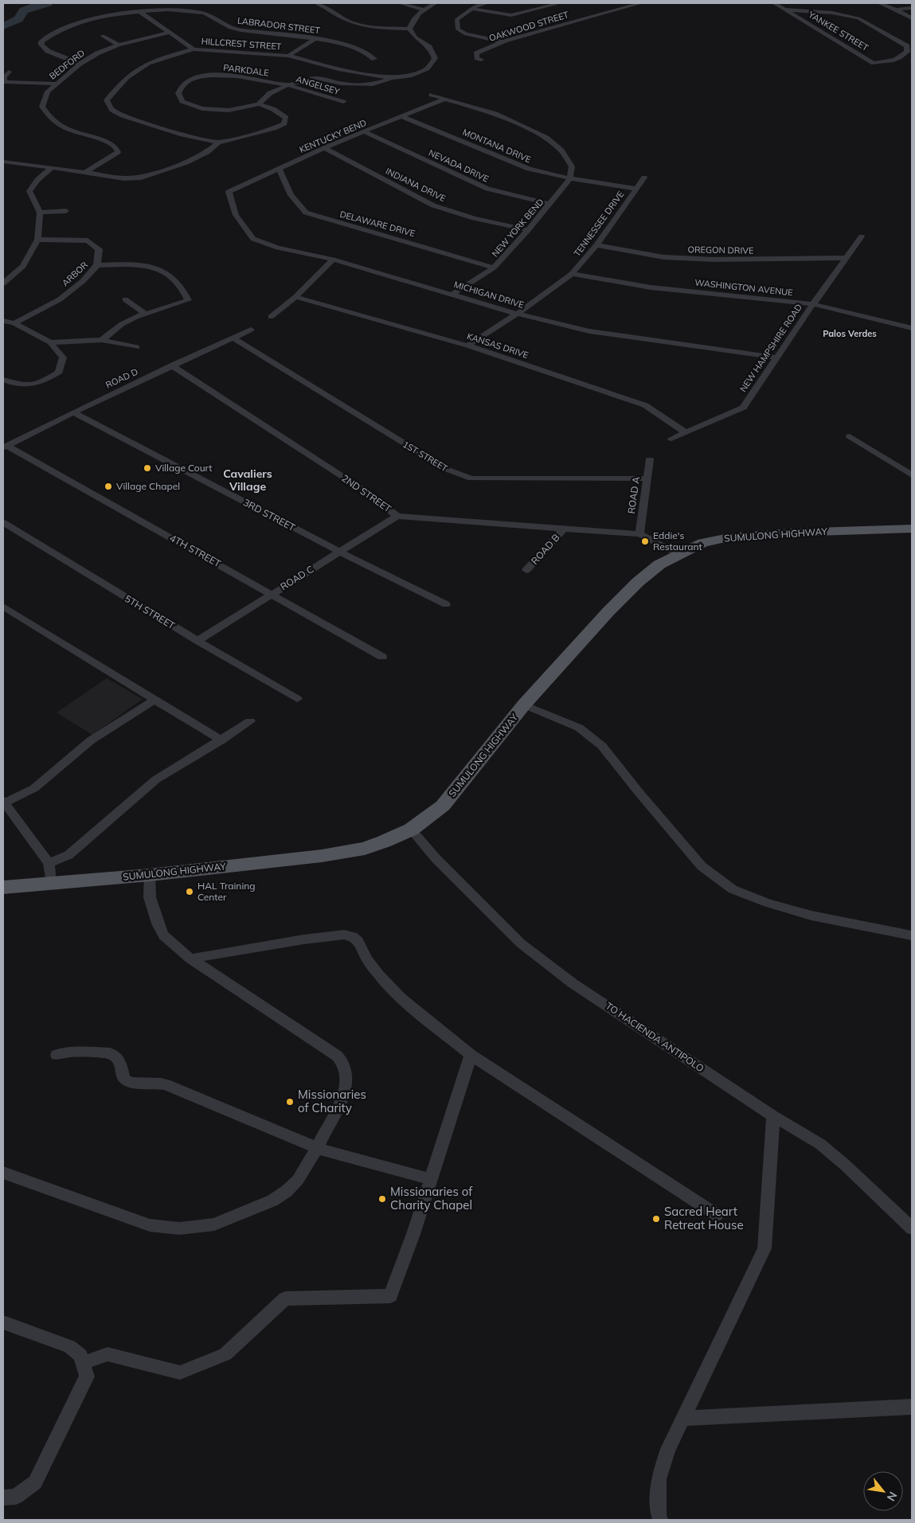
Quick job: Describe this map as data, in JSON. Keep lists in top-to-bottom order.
{
  "streets": {
    "main road": ["SUMULONG HIGHWAY"],
    "street": [
      "LABRADOR STREET",
      "OAKWOOD STREET",
      "YANKEE STREET",
      "HILLCREST STREET",
      "BEDFORD",
      "PARKDALE",
      "ANGELSEY",
      "KENTUCKY BEND",
      "MONTANA DRIVE",
      "NEVADA DRIVE",
      "INDIANA DRIVE",
      "DELAWARE DRIVE",
      "TENNESSEE DRIVE",
      "NEW YORK BEND",
      "OREGON DRIVE",
      "ARBOR",
      "WASHINGTON AVENUE",
      "MICHIGAN DRIVE",
      "KANSAS DRIVE",
      "NEW HAMPSHIRE ROAD",
      "ROAD D",
      "1ST STREET",
      "2ND STREET",
      "ROAD A",
      "3RD STREET",
      "ROAD B",
      "4TH STREET",
      "ROAD C",
      "5TH STREET",
      "TO HACIENDA ANTIPOLO"
    ]
  },
  "crossings": [
    ["LABRADOR STREET", "BEDFORD"],
    ["PARKDALE", "ANGELSEY"],
    ["KENTUCKY BEND", "MONTANA DRIVE"],
    ["KENTUCKY BEND", "NEVADA DRIVE"],
    ["KENTUCKY BEND", "INDIANA DRIVE"],
    ["KENTUCKY BEND", "DELAWARE DRIVE"],
    ["KENTUCKY BEND", "MICHIGAN DRIVE"],
    ["MONTANA DRIVE", "TENNESSEE DRIVE"],
    ["MONTANA DRIVE", "NEW YORK BEND"],
    ["NEVADA DRIVE", "NEW YORK BEND"],
    ["INDIANA DRIVE", "NEW YORK BEND"],
    ["DELAWARE DRIVE", "NEW YORK BEND"],
    ["TENNESSEE DRIVE", "OREGON DRIVE"],
    ["TENNESSEE DRIVE", "WASHINGTON AVENUE"],
    ["TENNESSEE DRIVE", "MICHIGAN DRIVE"],
    ["TENNESSEE DRIVE", "KANSAS DRIVE"],
    ["NEW YORK BEND", "MICHIGAN DRIVE"],
    ["OREGON DRIVE", "NEW HAMPSHIRE ROAD"],
    ["WASHINGTON AVENUE", "NEW HAMPSHIRE ROAD"],
    ["MICHIGAN DRIVE", "NEW HAMPSHIRE ROAD"],
    ["KANSAS DRIVE", "NEW HAMPSHIRE ROAD"],
    ["ROAD D", "1ST STREET"],
    ["ROAD D", "2ND STREET"],
    ["ROAD D", "3RD STREET"],
    ["ROAD D", "4TH STREET"],
    ["1ST STREET", "ROAD A"],
    ["2ND STREET", "ROAD A"],
    ["2ND STREET", "ROAD B"],
    ["2ND STREET", "ROAD C"],
    ["3RD STREET", "ROAD C"],
    ["SUMULONG HIGHWAY", "TO HACIENDA ANTIPOLO"],
    ["4TH STREET", "ROAD C"],
    ["ROAD C", "5TH STREET"]
  ],
  "districts": ["Palos Verdes", "Cavaliers Village"],
  "places": [
    "Village Court",
    "Village Chapel",
    "Eddie's Restaurant",
    "HAL Training Center",
    "Missionaries of Charity",
    "Missionaries of Charity Chapel",
    "Sacred Heart Retreat House"
  ],
  "north": "bottom right"
}
